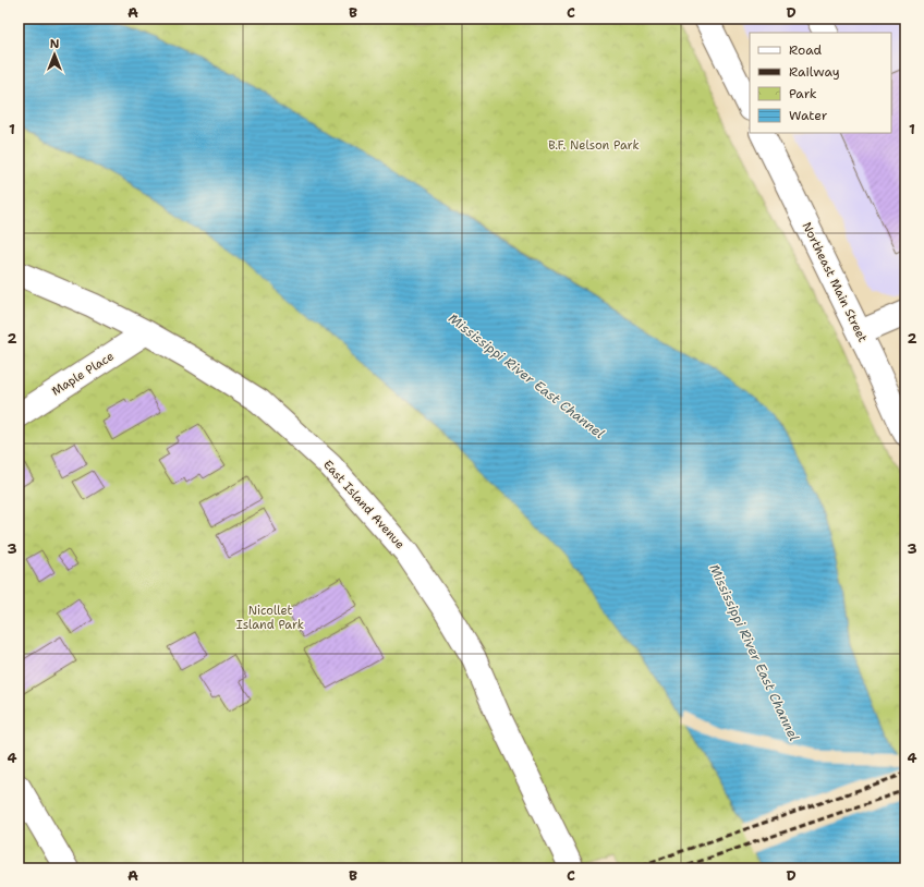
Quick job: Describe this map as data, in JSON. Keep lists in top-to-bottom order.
{
  "streets": {
    "street": ["Northeast Main Street", "Maple Place", "East Island Avenue"]
  },
  "crossings": [
    ["Maple Place", "East Island Avenue"]
  ],
  "water": ["Mississippi River East Channel"],
  "parks": ["B.F. Nelson Park", "Nicollet Island Park"],
  "legend": [
    "Road",
    "Railway",
    "Park",
    "Water"
  ],
  "north": "top",
  "grid": {
    "columns": [
      "A",
      "B",
      "C",
      "D"
    ],
    "rows": [
      "1",
      "2",
      "3",
      "4"
    ]
  }
}
